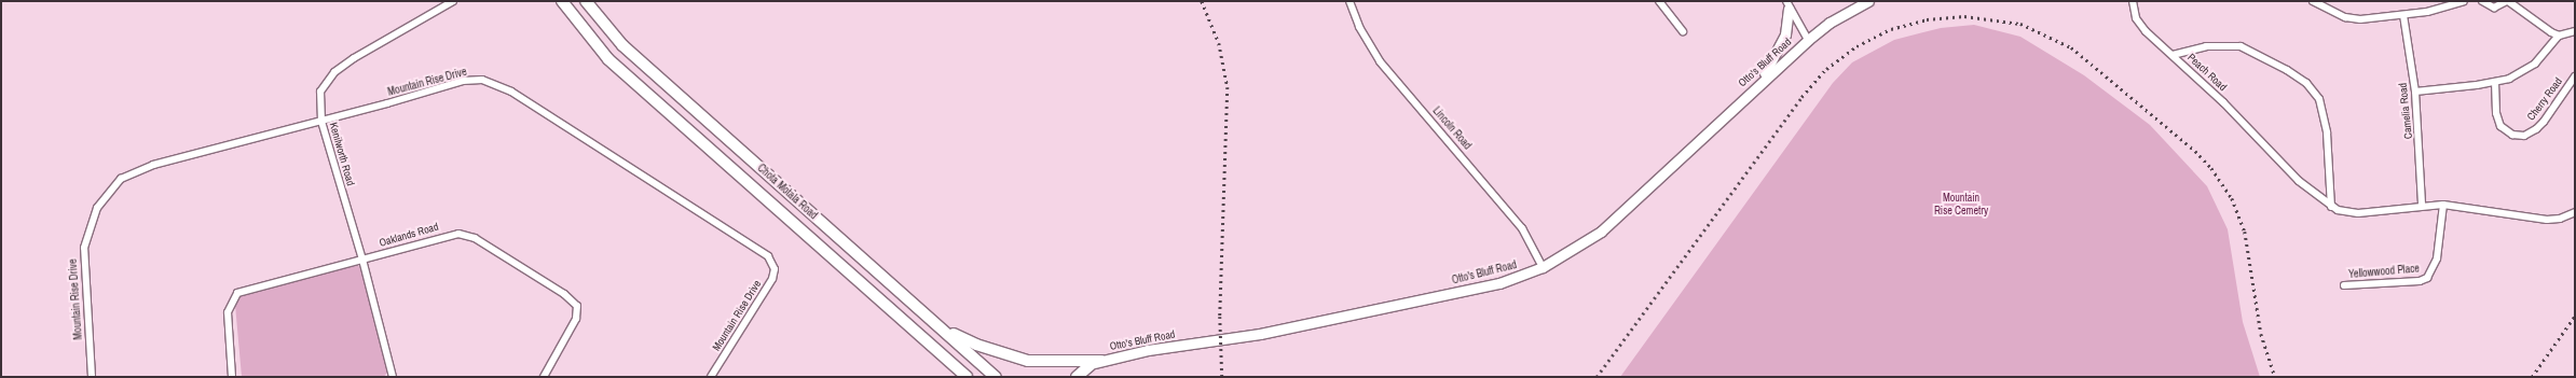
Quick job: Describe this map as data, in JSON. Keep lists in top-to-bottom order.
{
  "streets": {
    "main road": ["Otto's Bluff Road", "Chota Motala Road"],
    "street": [
      "Peach Road",
      "Mountain Rise Drive",
      "Cherry Road",
      "Camelia Road",
      "Lincoln Road",
      "Kenilworth Road",
      "Oaklands Road",
      "Yellowwood Place"
    ]
  },
  "crossings": [
    ["Otto's Bluff Road", "Lincoln Road"],
    ["Peach Road", "Camelia Road"],
    ["Peach Road", "Yellowwood Place"],
    ["Mountain Rise Drive", "Kenilworth Road"],
    ["Kenilworth Road", "Oaklands Road"]
  ],
  "parks": ["Mountain Rise Cemetry"]
}
